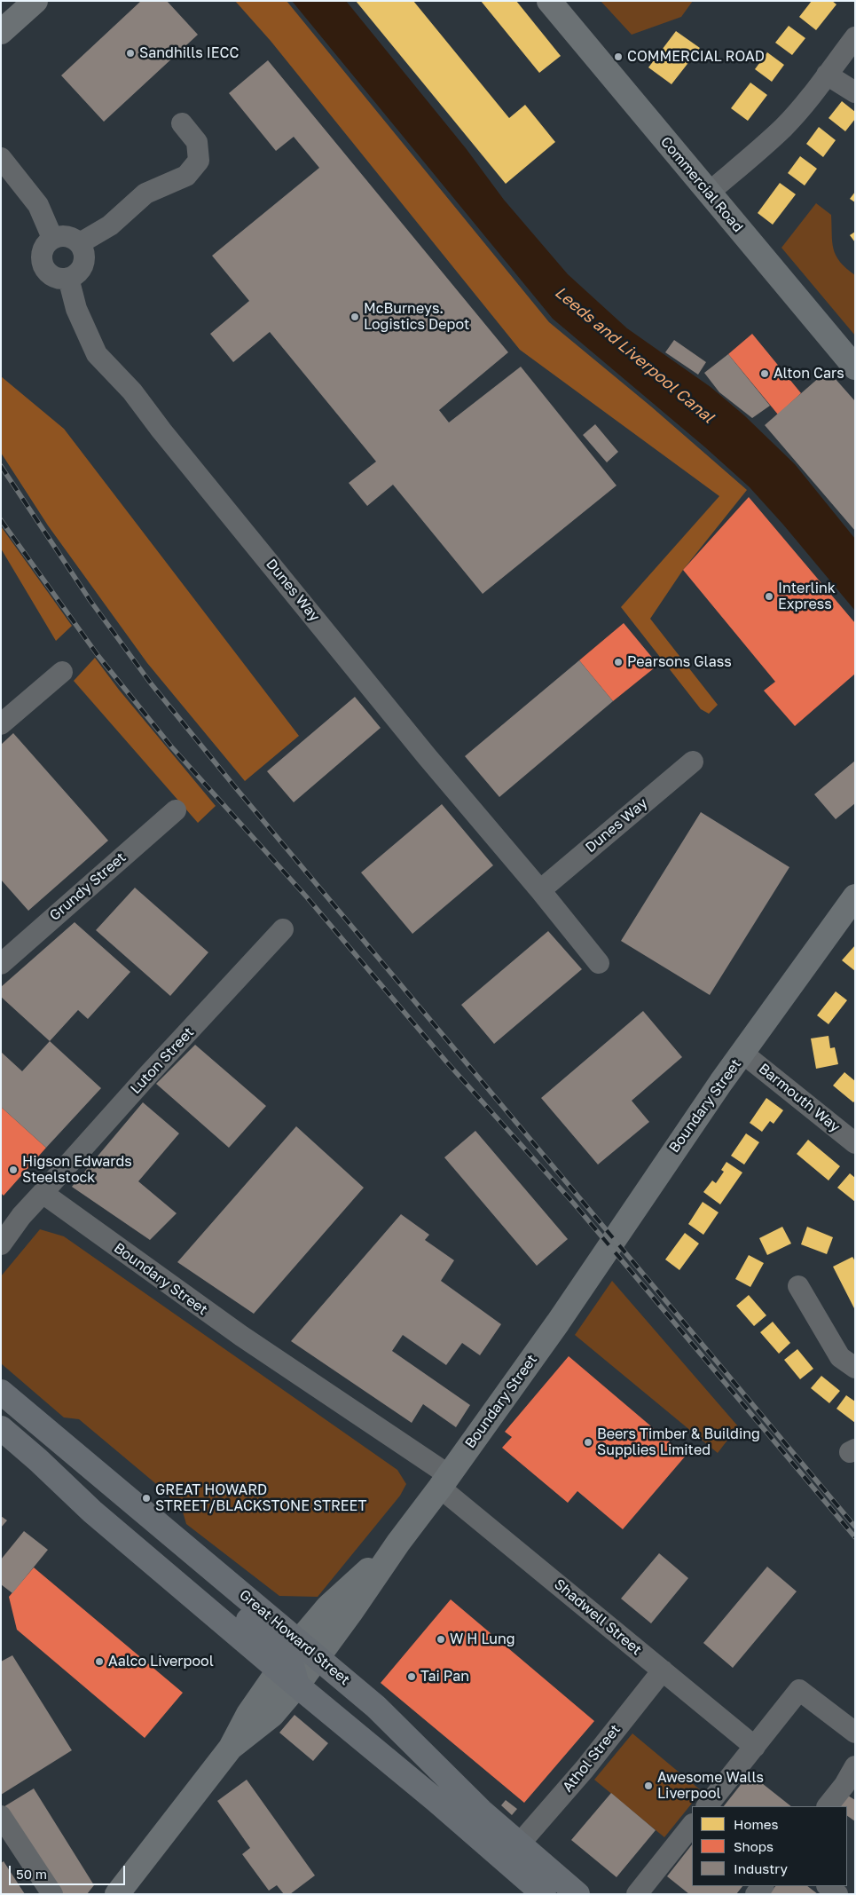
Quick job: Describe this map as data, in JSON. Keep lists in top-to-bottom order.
{
  "streets": {
    "highway": ["Great Howard Street"],
    "main road": ["Commercial Road", "Boundary Street"],
    "street": [
      "Dunes Way",
      "Grundy Street",
      "Luton Street",
      "Barmouth Way",
      "Shadwell Street",
      "Athol Street"
    ]
  },
  "crossings": [
    ["Luton Street", "Boundary Street"],
    ["Barmouth Way", "Boundary Street"],
    ["Boundary Street", "Shadwell Street"],
    ["Shadwell Street", "Athol Street"],
    ["Great Howard Street", "Athol Street"]
  ],
  "water": ["Leeds and Liverpool Canal"],
  "places": [
    "Sandhills IECC",
    "COMMERCIAL ROAD",
    "McBurneys. Logistics Depot",
    "Alton Cars",
    "Interlink Express",
    "Pearsons Glass",
    "Higson Edwards Steelstock",
    "Beers Timber & Building Supplies Limited",
    "GREAT HOWARD STREET/BLACKSTONE STREET",
    "W H Lung",
    "Aalco Liverpool",
    "Tai Pan",
    "Awesome Walls Liverpool"
  ],
  "legend": ["Homes", "Shops", "Industry"],
  "scale_bar": "50 m"
}
